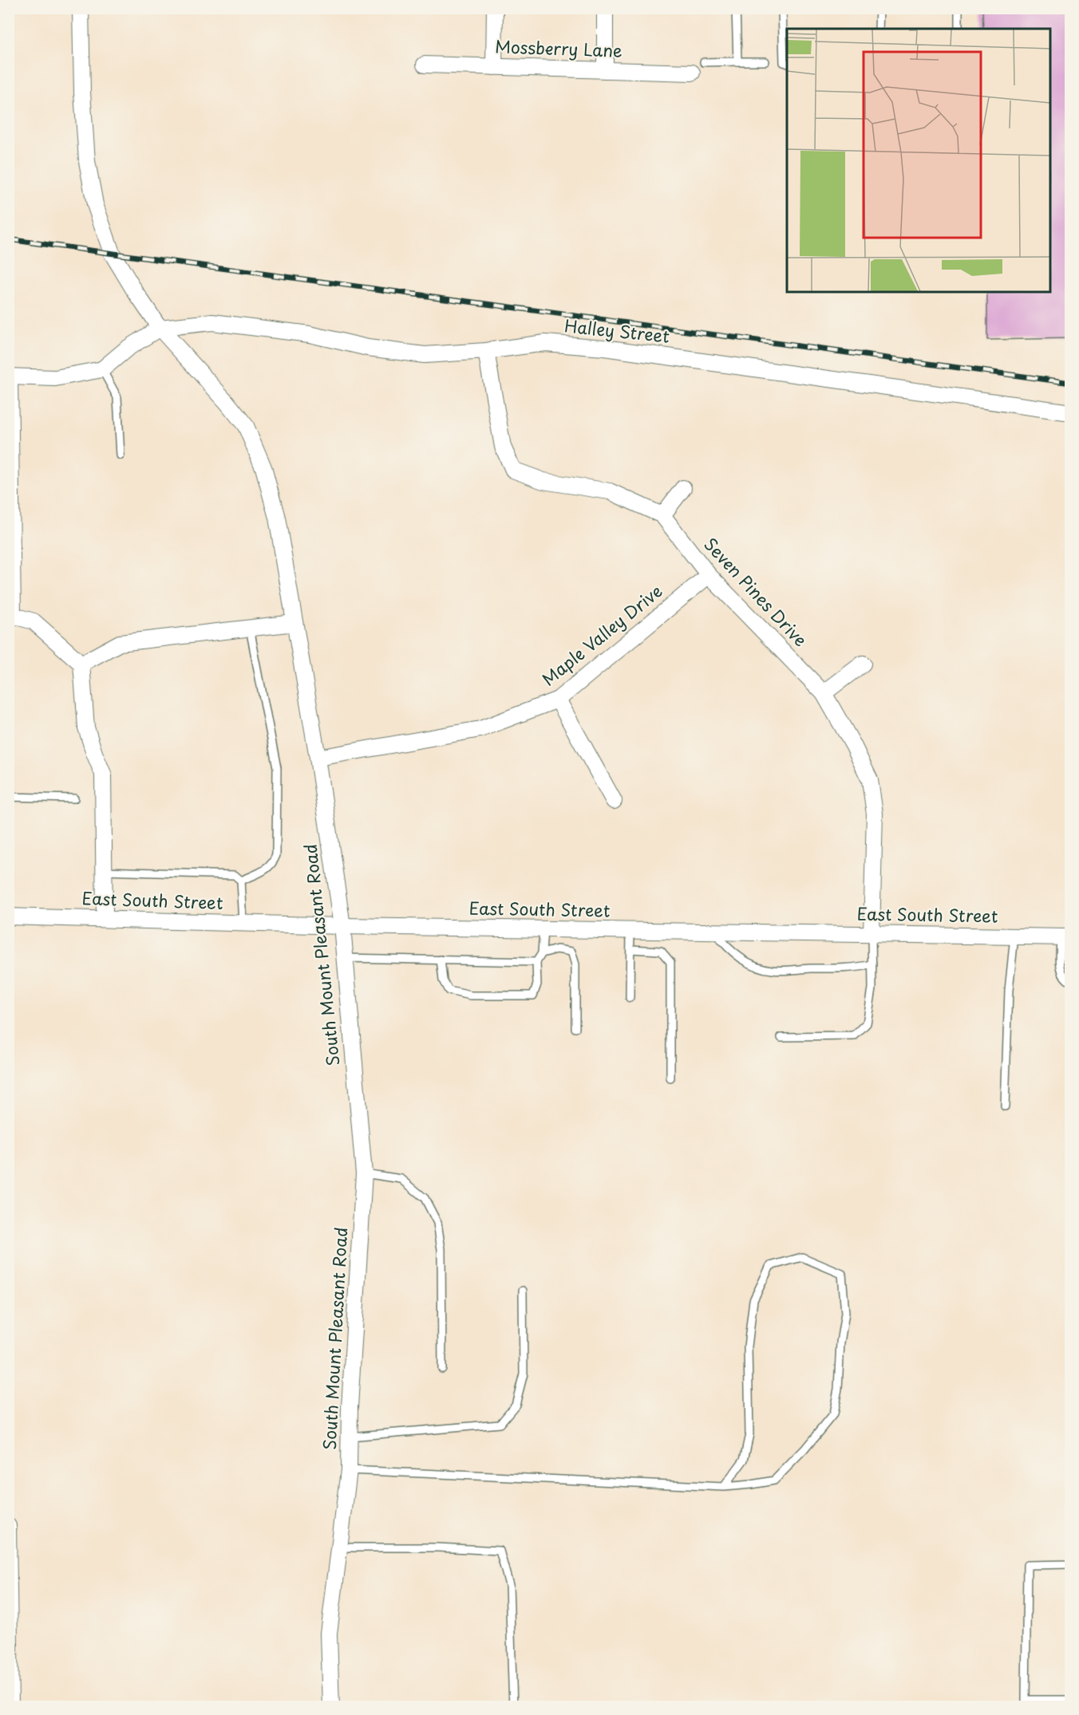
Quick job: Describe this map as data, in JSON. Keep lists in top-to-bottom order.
{
  "streets": {
    "street": [
      "Mossberry Lane",
      "Halley Street",
      "Seven Pines Drive",
      "Maple Valley Drive",
      "East South Street",
      "South Mount Pleasant Road"
    ]
  },
  "crossings": [
    ["Halley Street", "Seven Pines Drive"],
    ["Halley Street", "South Mount Pleasant Road"],
    ["Seven Pines Drive", "Maple Valley Drive"],
    ["Seven Pines Drive", "East South Street"],
    ["Maple Valley Drive", "South Mount Pleasant Road"],
    ["East South Street", "South Mount Pleasant Road"]
  ]
}
